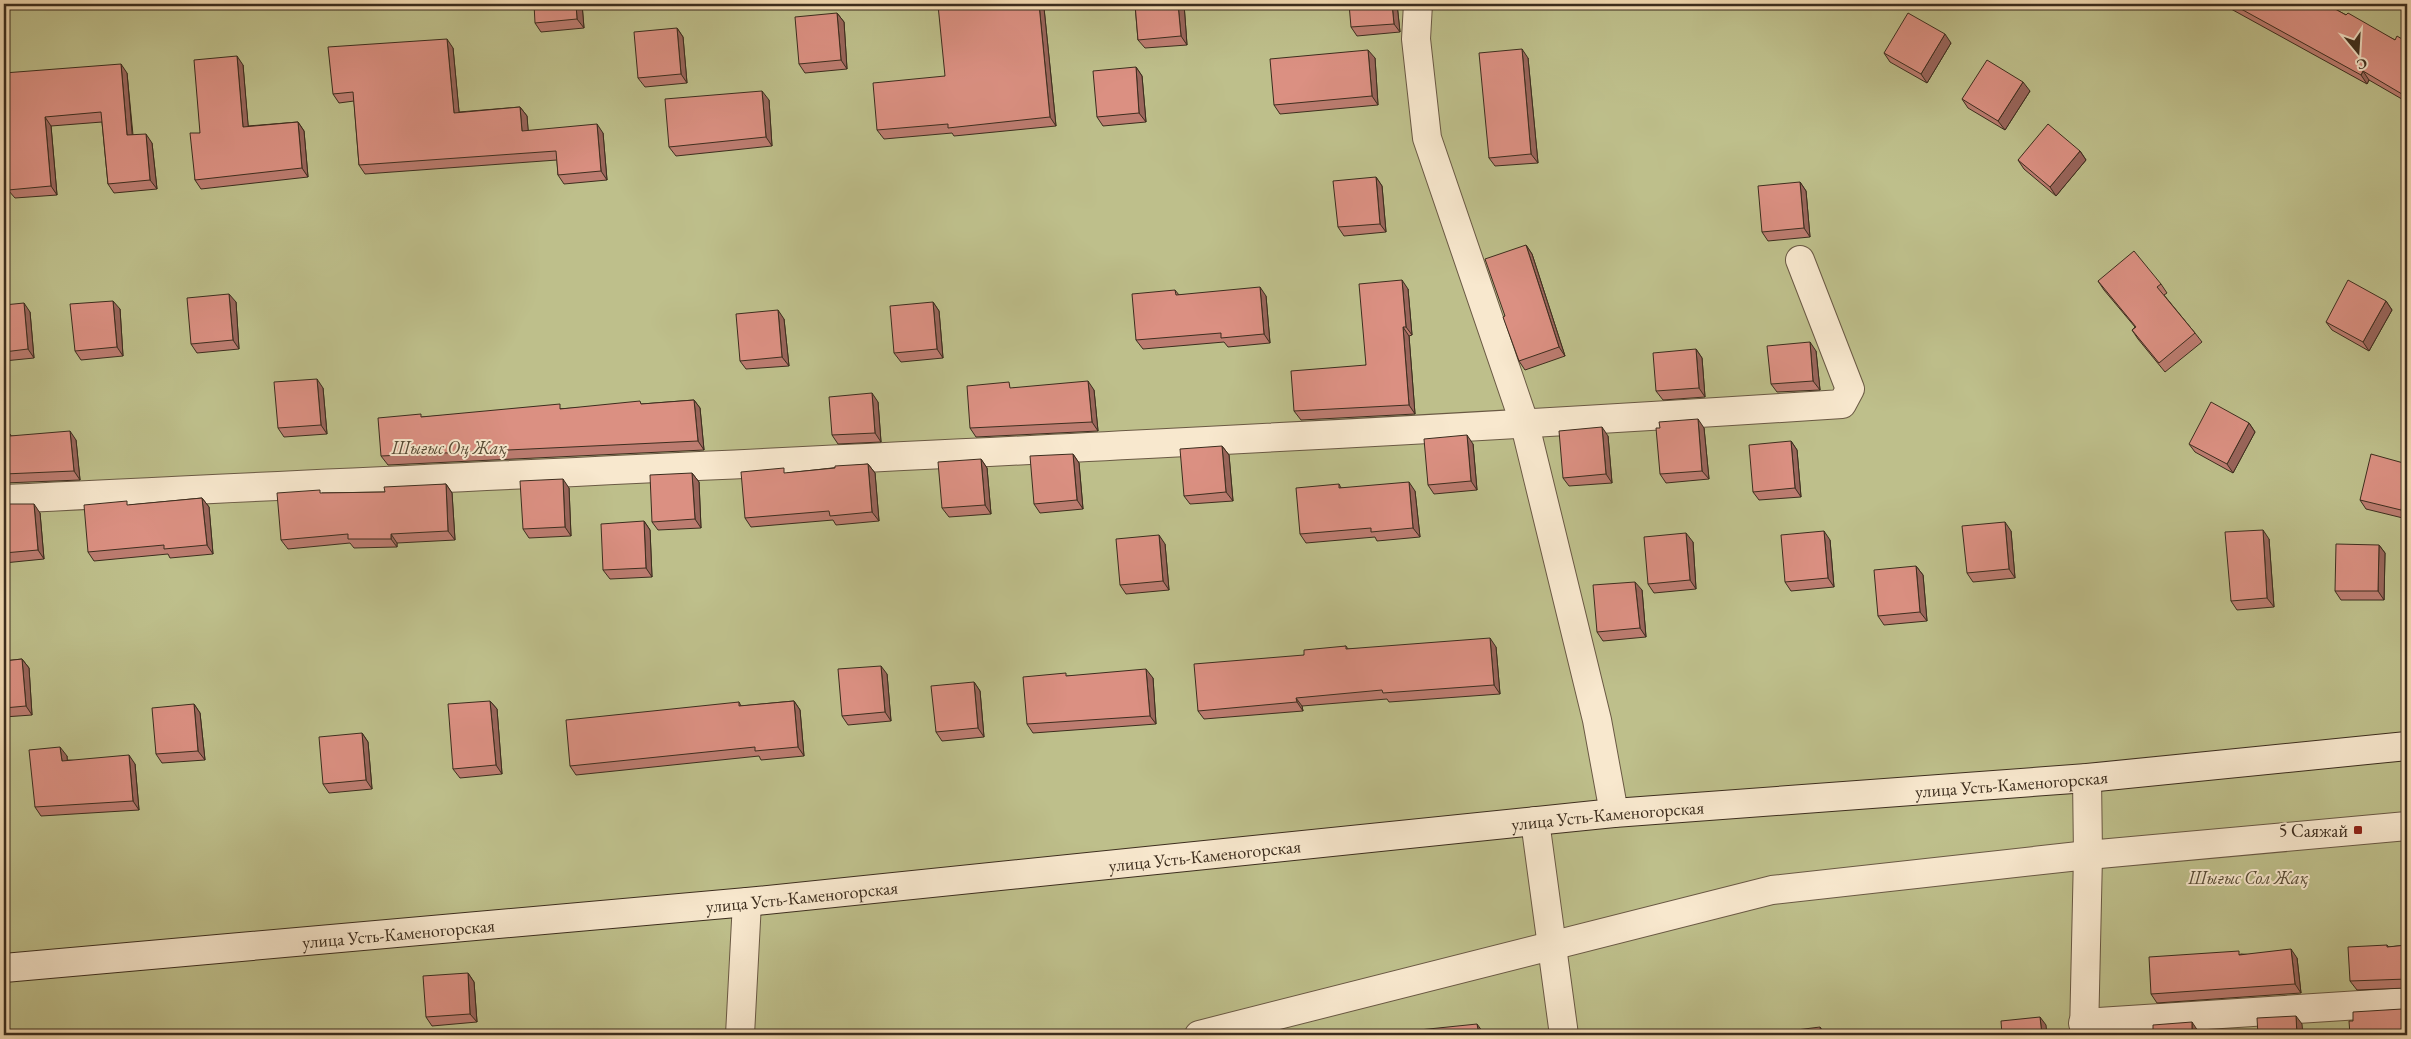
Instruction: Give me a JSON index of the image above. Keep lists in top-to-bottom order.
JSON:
{
  "streets": {
    "street": ["улица Усть-Каменогорская"]
  },
  "parks": ["Шығыс Оң Жақ", "Шығыс Сол Жақ"],
  "places": {
    "transit": ["5 Саяжай"]
  },
  "north": "bottom"
}
